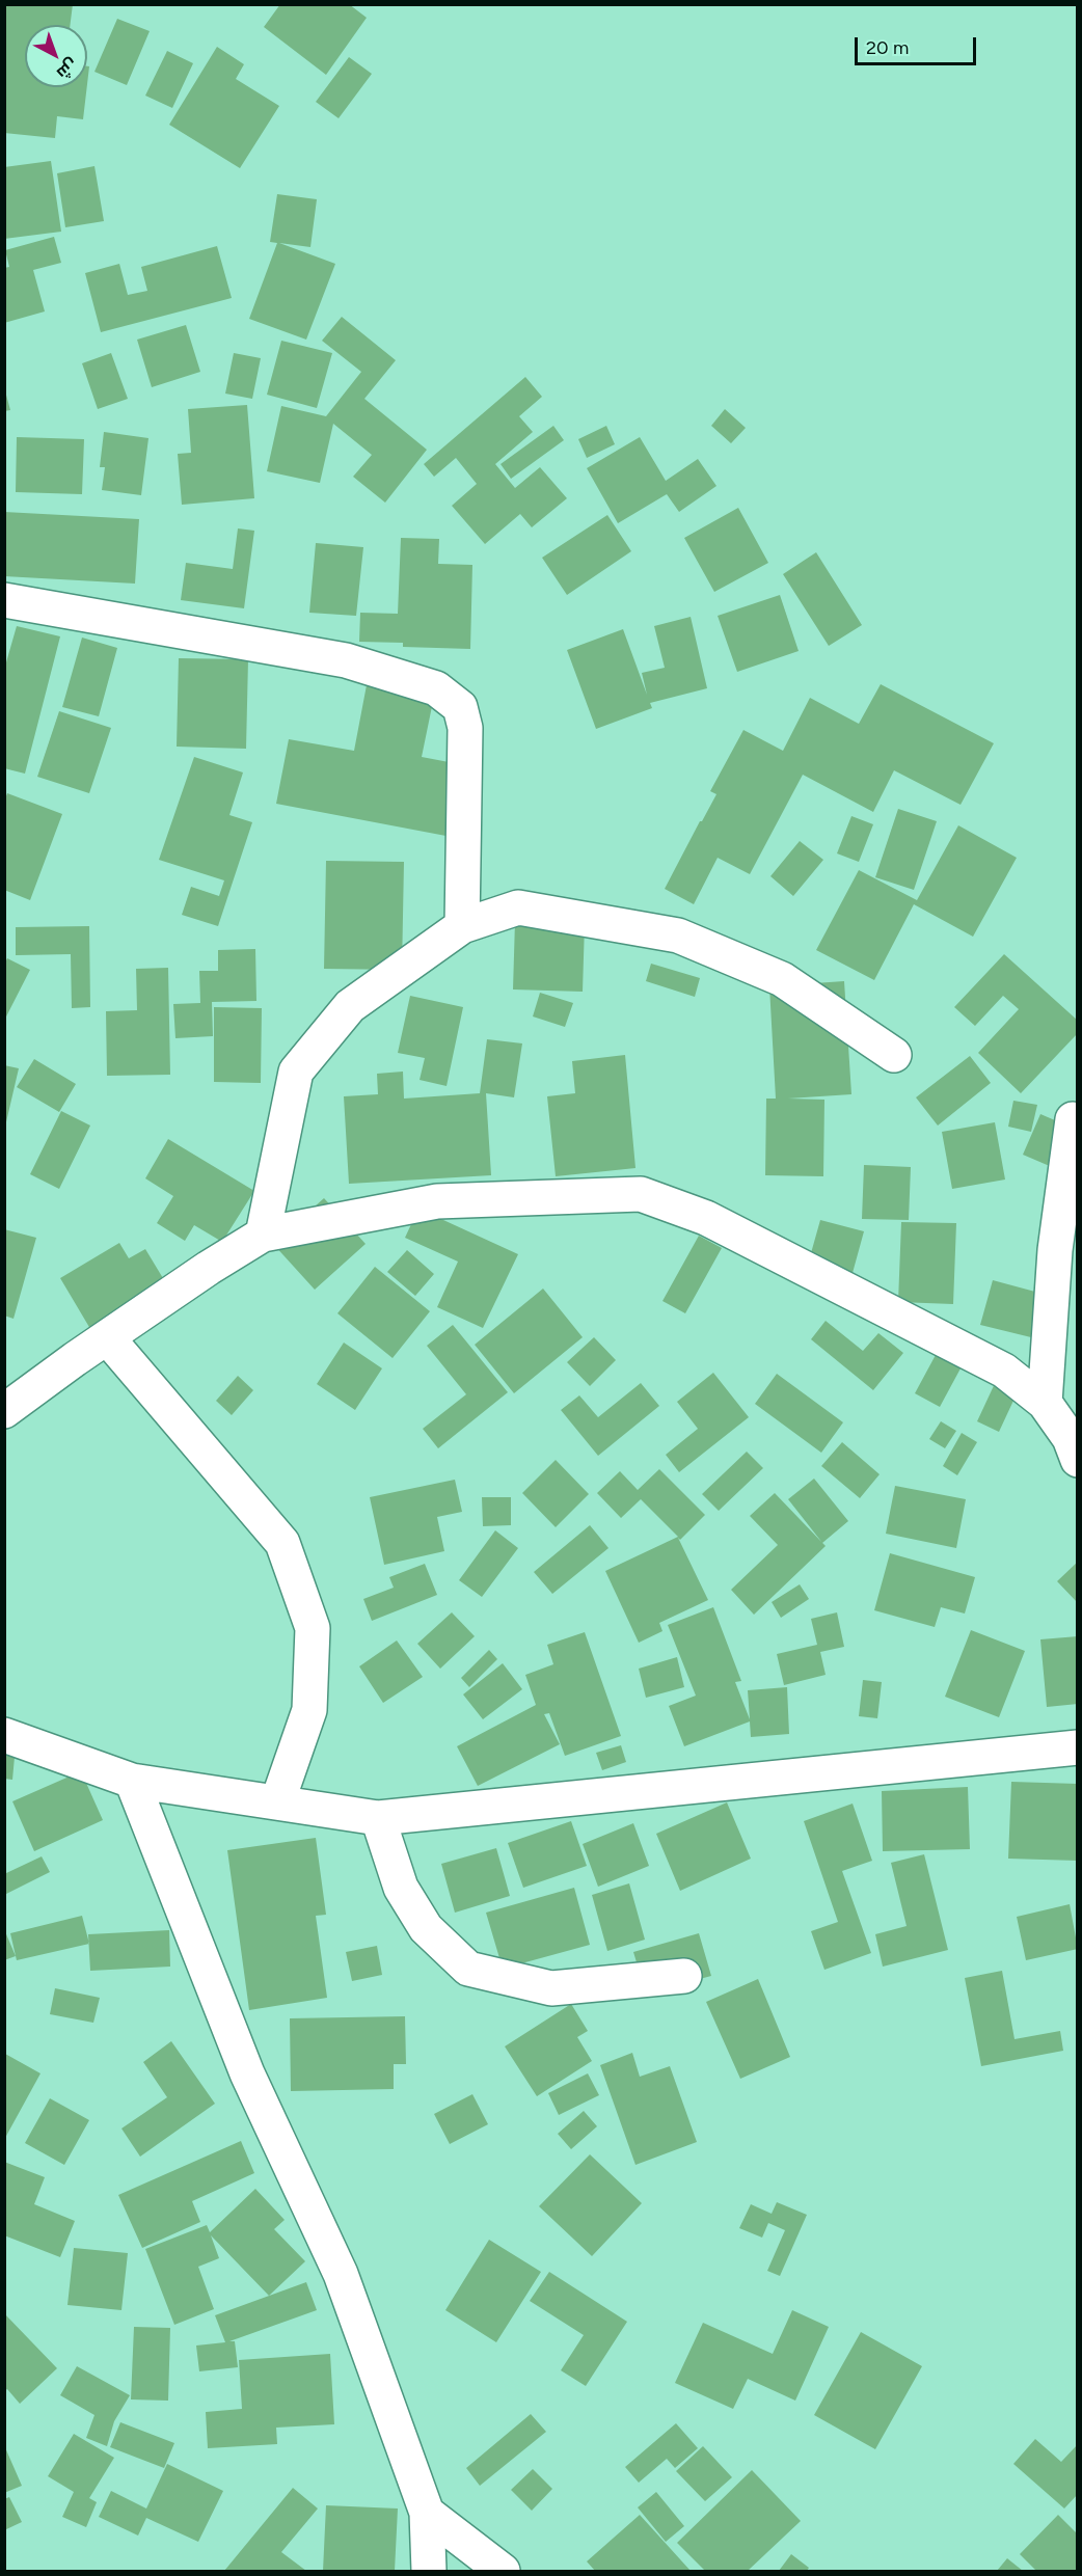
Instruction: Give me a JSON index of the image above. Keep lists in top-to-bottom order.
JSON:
{
  "scale_bar": "20 m",
  "north": "bottom right"
}
